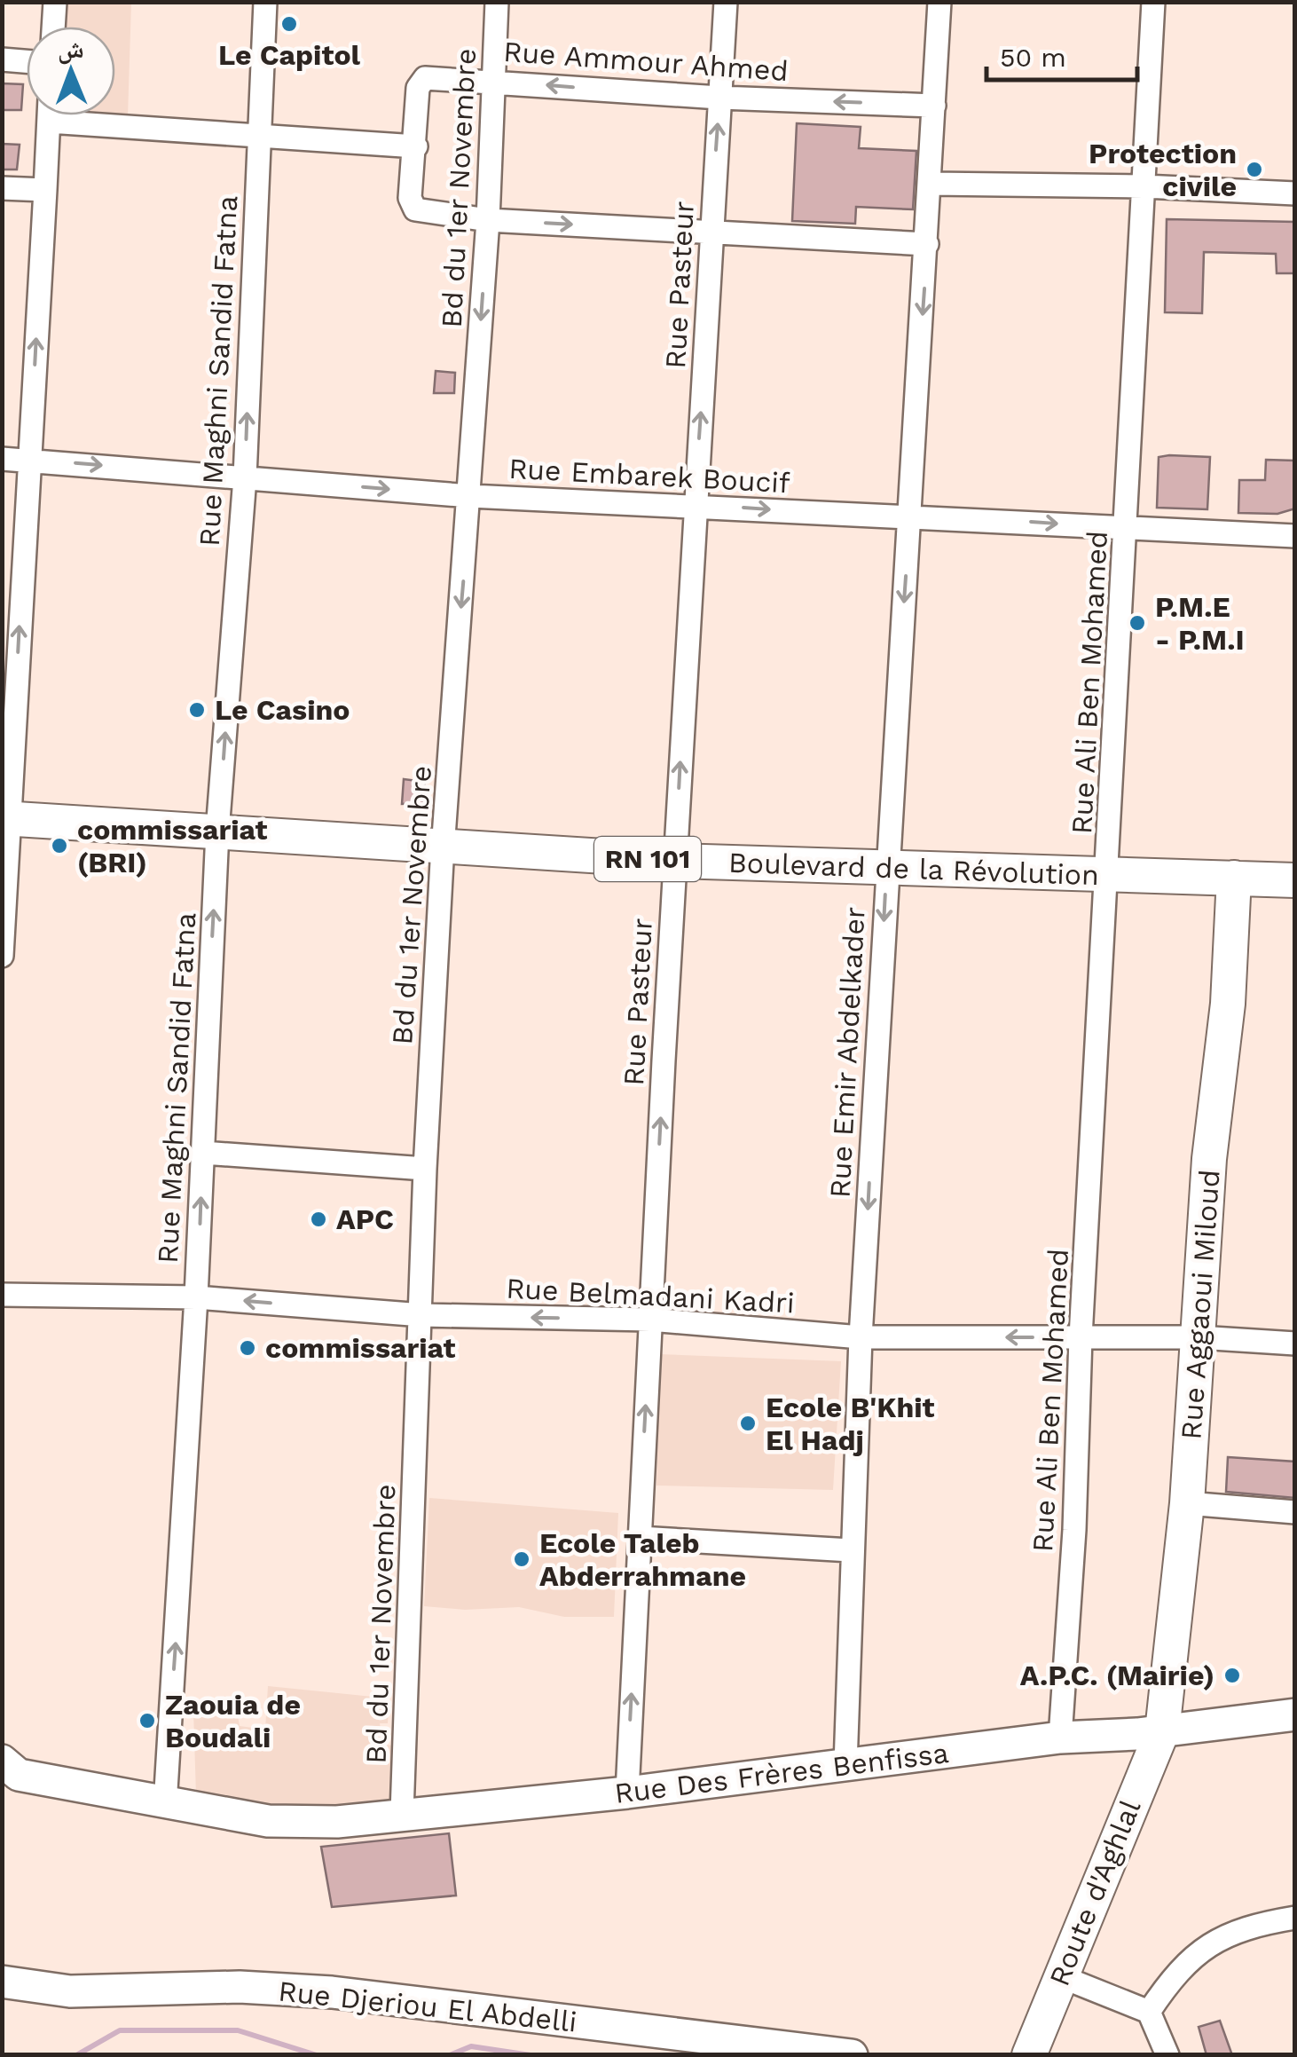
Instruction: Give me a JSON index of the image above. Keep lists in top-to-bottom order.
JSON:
{
  "streets": {
    "main road": [
      "RN 101",
      "Boulevard de la Révolution",
      "Rue Aggaoui Miloud",
      "Rue Des Frères Benfissa",
      "Route d'Aghlal",
      "Rue Djeriou El Abdelli"
    ],
    "street": [
      "Rue Ammour Ahmed",
      "Bd du 1er Novembre",
      "Rue Pasteur",
      "Rue Maghni Sandid Fatna",
      "Rue Embarek Boucif",
      "Rue Ali Ben Mohamed",
      "Rue Emir Abdelkader",
      "Rue Belmadani Kadri"
    ]
  },
  "crossings": [
    ["Rue Ammour Ahmed", "Bd du 1er Novembre"],
    ["Rue Ammour Ahmed", "Rue Pasteur"],
    ["Rue Ammour Ahmed", "Rue Emir Abdelkader"],
    ["Bd du 1er Novembre", "Rue Embarek Boucif"],
    ["Bd du 1er Novembre", "Boulevard de la Révolution"],
    ["Bd du 1er Novembre", "Rue Belmadani Kadri"],
    ["Bd du 1er Novembre", "Rue Des Frères Benfissa"],
    ["Rue Pasteur", "Rue Embarek Boucif"],
    ["Rue Pasteur", "Boulevard de la Révolution"],
    ["Rue Pasteur", "Rue Belmadani Kadri"],
    ["Rue Pasteur", "Rue Des Frères Benfissa"],
    ["Rue Maghni Sandid Fatna", "Rue Embarek Boucif"],
    ["Rue Maghni Sandid Fatna", "Boulevard de la Révolution"],
    ["Rue Maghni Sandid Fatna", "Rue Belmadani Kadri"],
    ["Rue Maghni Sandid Fatna", "Rue Des Frères Benfissa"],
    ["Rue Embarek Boucif", "Rue Ali Ben Mohamed"],
    ["Rue Embarek Boucif", "Rue Emir Abdelkader"],
    ["Rue Ali Ben Mohamed", "Boulevard de la Révolution"],
    ["Rue Ali Ben Mohamed", "Rue Belmadani Kadri"],
    ["Rue Ali Ben Mohamed", "Rue Des Frères Benfissa"],
    ["Boulevard de la Révolution", "Rue Emir Abdelkader"],
    ["Boulevard de la Révolution", "Rue Aggaoui Miloud"],
    ["Rue Emir Abdelkader", "Rue Belmadani Kadri"],
    ["Rue Emir Abdelkader", "Rue Des Frères Benfissa"],
    ["Rue Belmadani Kadri", "Rue Aggaoui Miloud"],
    ["Rue Aggaoui Miloud", "Rue Des Frères Benfissa"],
    ["Rue Aggaoui Miloud", "Route d'Aghlal"],
    ["Rue Des Frères Benfissa", "Route d'Aghlal"]
  ],
  "one_way": [
    "Rue Pasteur",
    "Rue Maghni Sandid Fatna",
    "Rue Embarek Boucif",
    "Rue Emir Abdelkader"
  ],
  "places": [
    "Le Capitol",
    "Protection civile",
    "P.M.E - P.M.I",
    "Le Casino",
    "commissariat (BRI)",
    "APC",
    "commissariat",
    "Ecole B'Khit El Hadj",
    "Ecole Taleb Abderrahmane",
    "A.P.C. (Mairie)",
    "Zaouia de Boudali"
  ],
  "scale_bar": "50 m",
  "north": "top"
}
